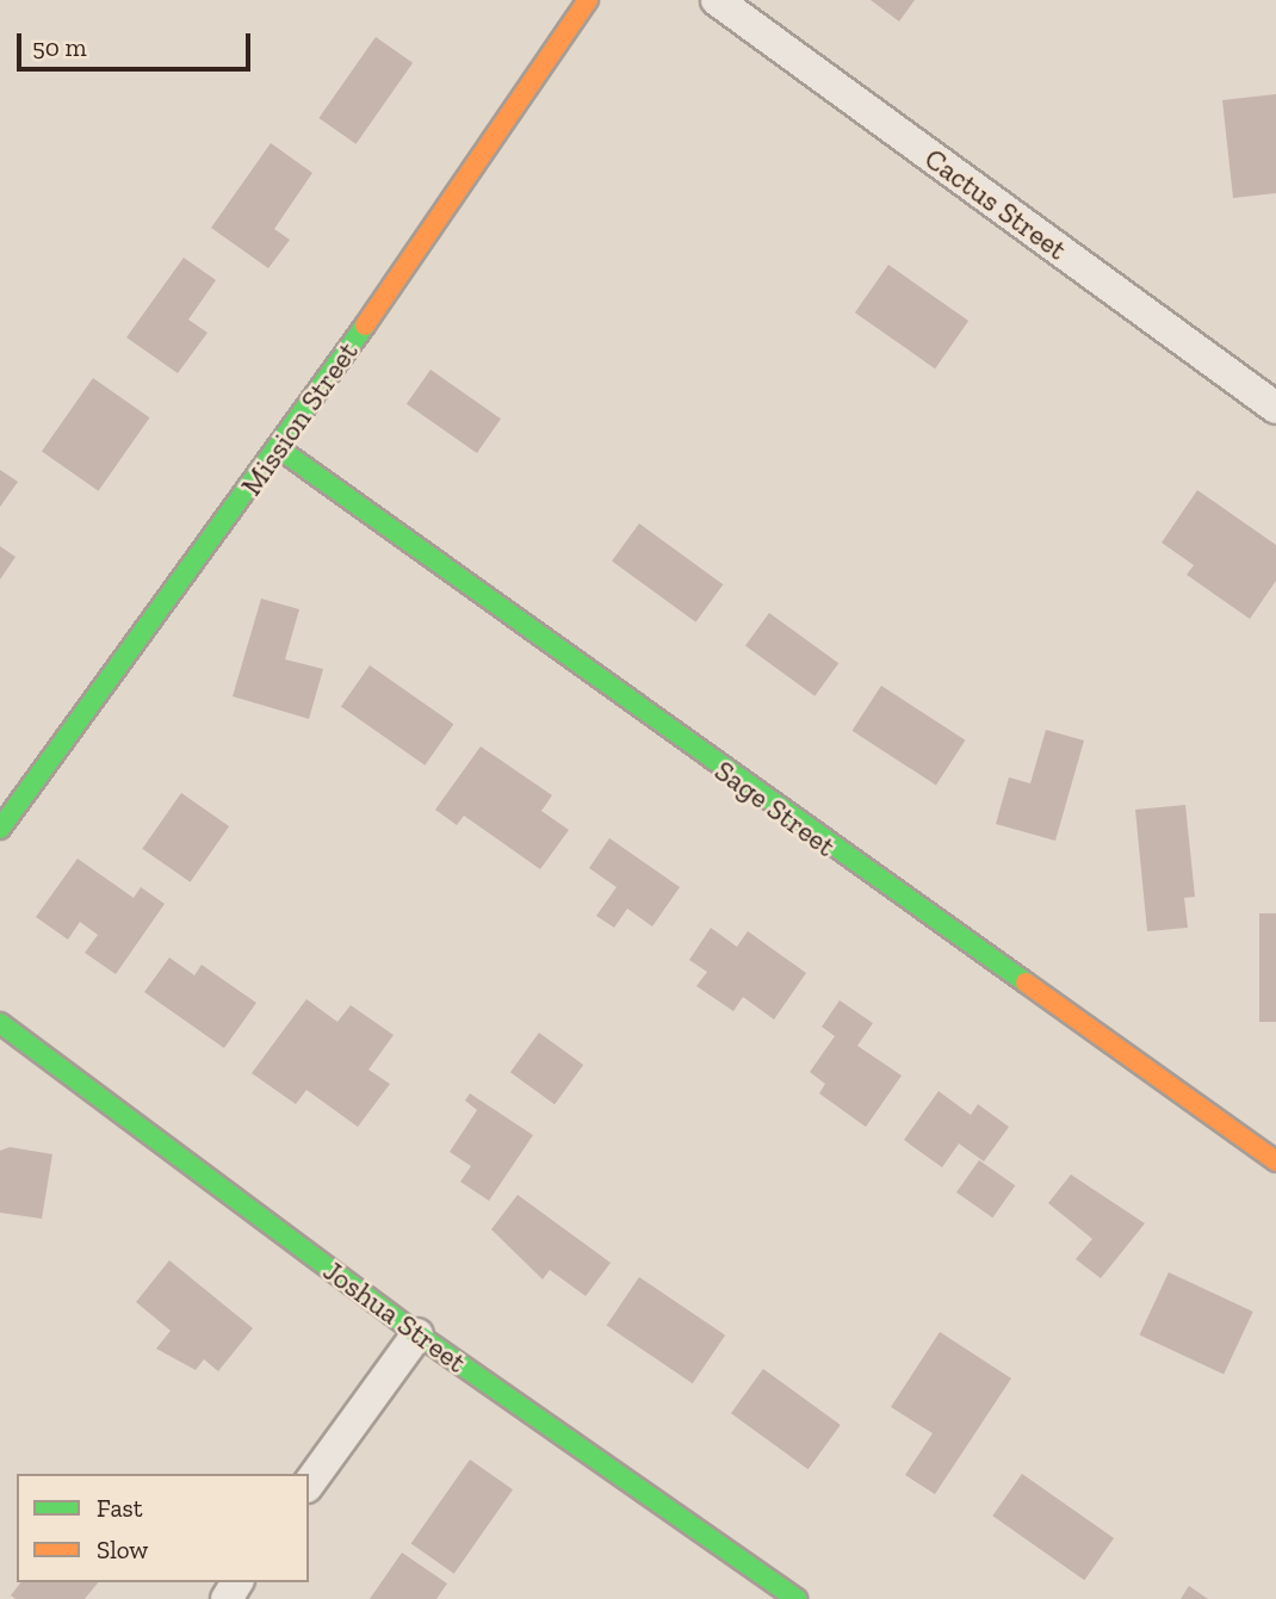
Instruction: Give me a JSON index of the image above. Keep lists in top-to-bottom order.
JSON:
{
  "streets": {
    "street": [
      "Cactus Street",
      "Mission Street",
      "Sage Street",
      "Joshua Street"
    ]
  },
  "crossings": [
    ["Mission Street", "Sage Street"]
  ],
  "legend": ["Fast", "Slow"],
  "scale_bar": "50 m"
}
